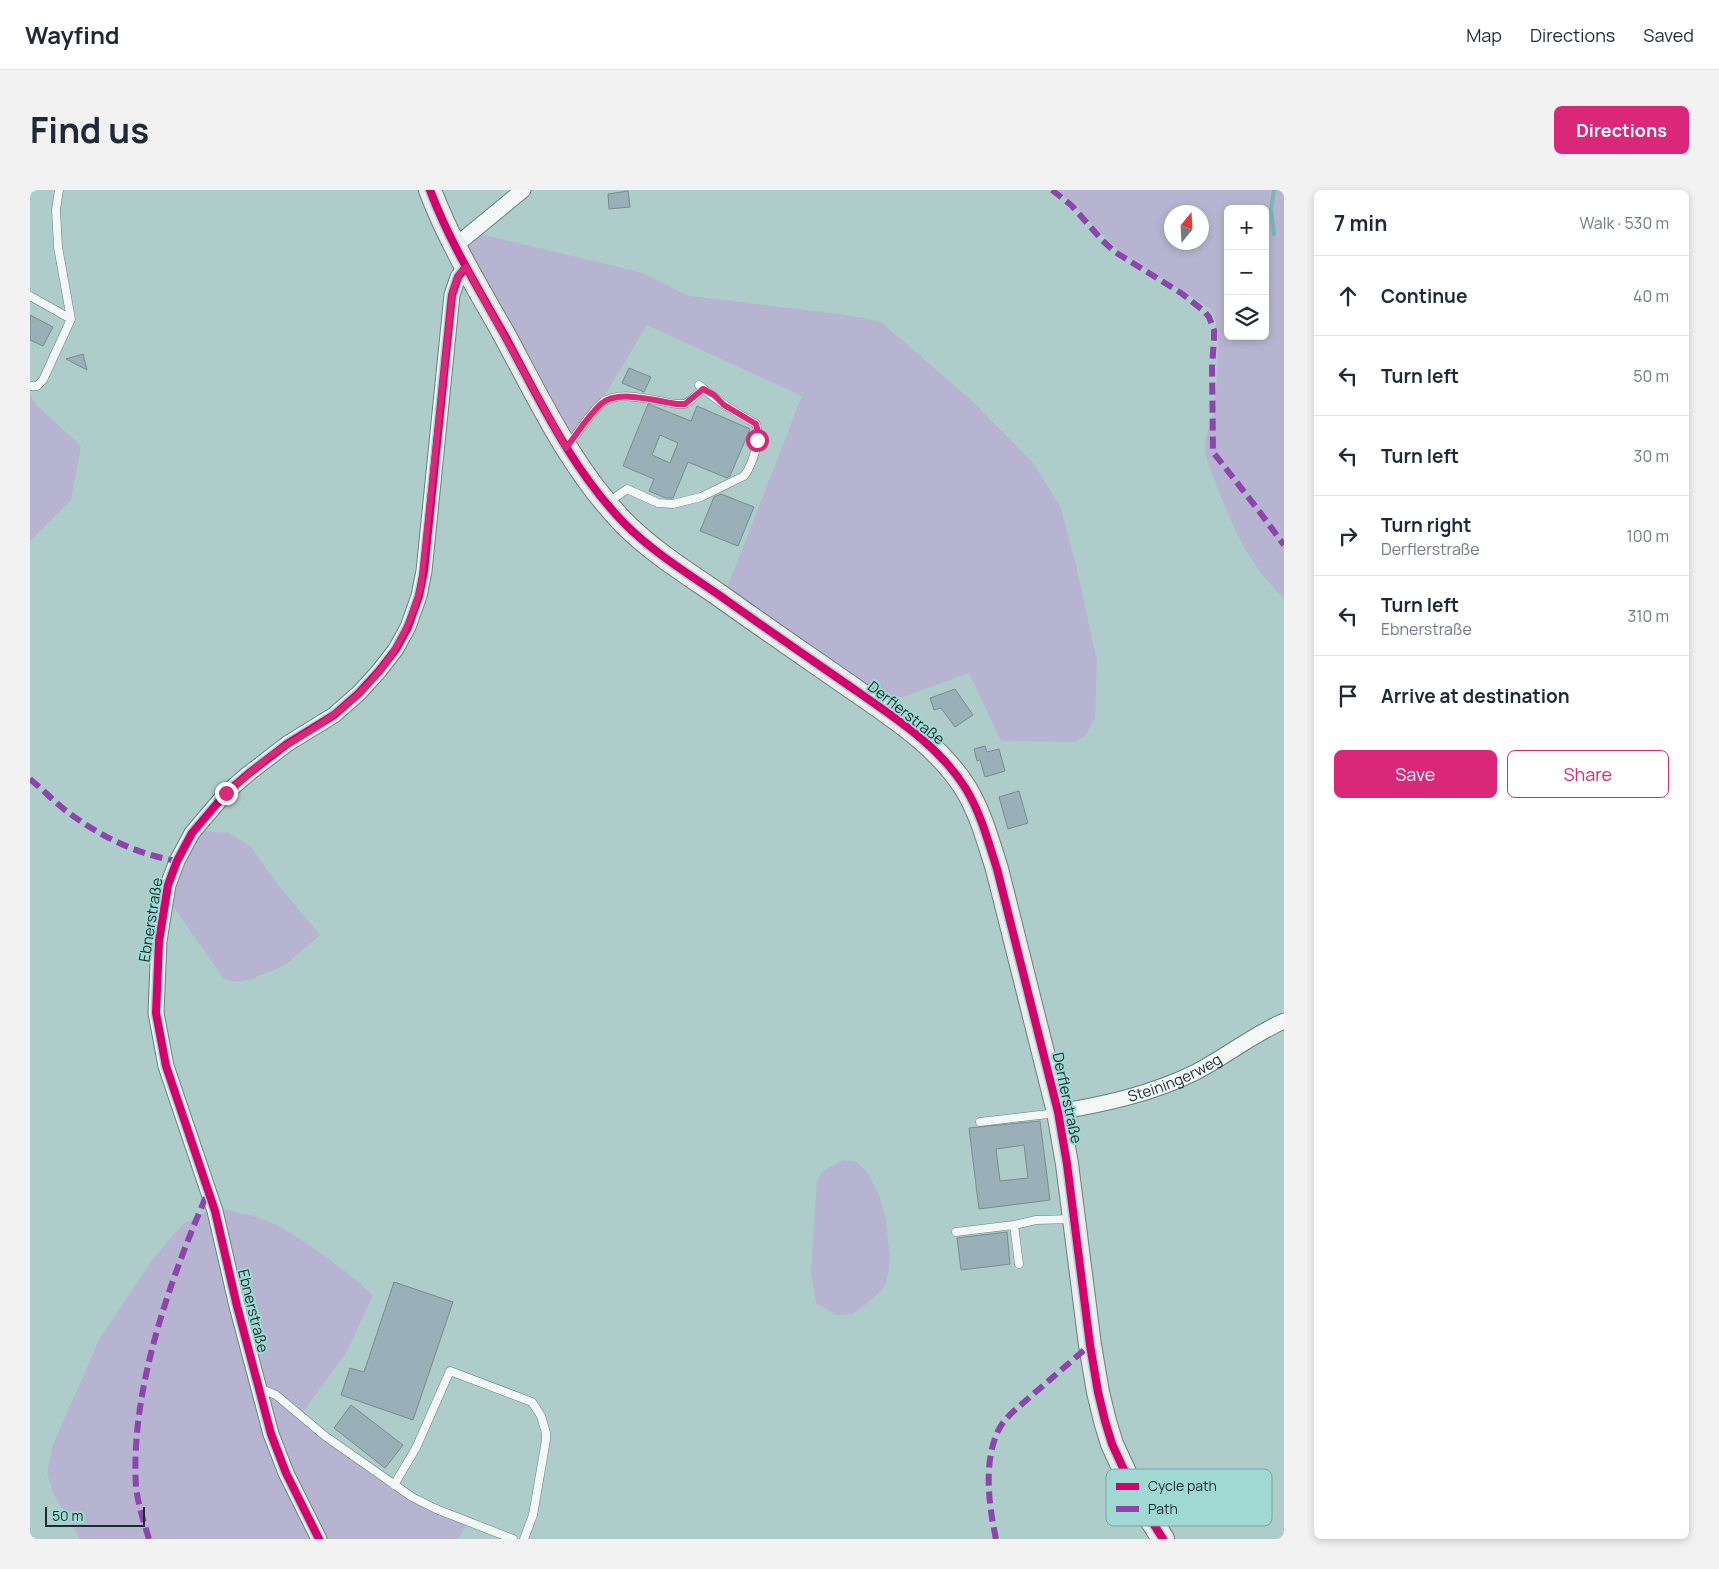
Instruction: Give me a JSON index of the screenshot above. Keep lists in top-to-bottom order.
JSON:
{
  "streets": {
    "street": ["Derflerstraße", "Ebnerstraße", "Steiningerweg"]
  },
  "crossings": [
    ["Derflerstraße", "Ebnerstraße"],
    ["Derflerstraße", "Steiningerweg"]
  ],
  "legend": ["Cycle path", "Path"],
  "scale_bar": "50 m",
  "north": "top",
  "page": {
    "header": "Wayfind",
    "nav": ["Map", "Directions", "Saved"],
    "title": "Find us",
    "buttons": [
      "Directions",
      ["Save", "Share"]
    ],
    "heading": ["7 min", "Walk · 530 m"],
    "map_buttons": ["+", "−"],
    "list": [
      ["Continue", "40 m"],
      ["Turn left", "50 m"],
      ["Turn left", "30 m"],
      ["Turn right", "Derflerstraße", "100 m"],
      ["Turn left", "Ebnerstraße", "310 m"],
      "Arrive at destination"
    ],
    "scale": "50 m"
  }
}
